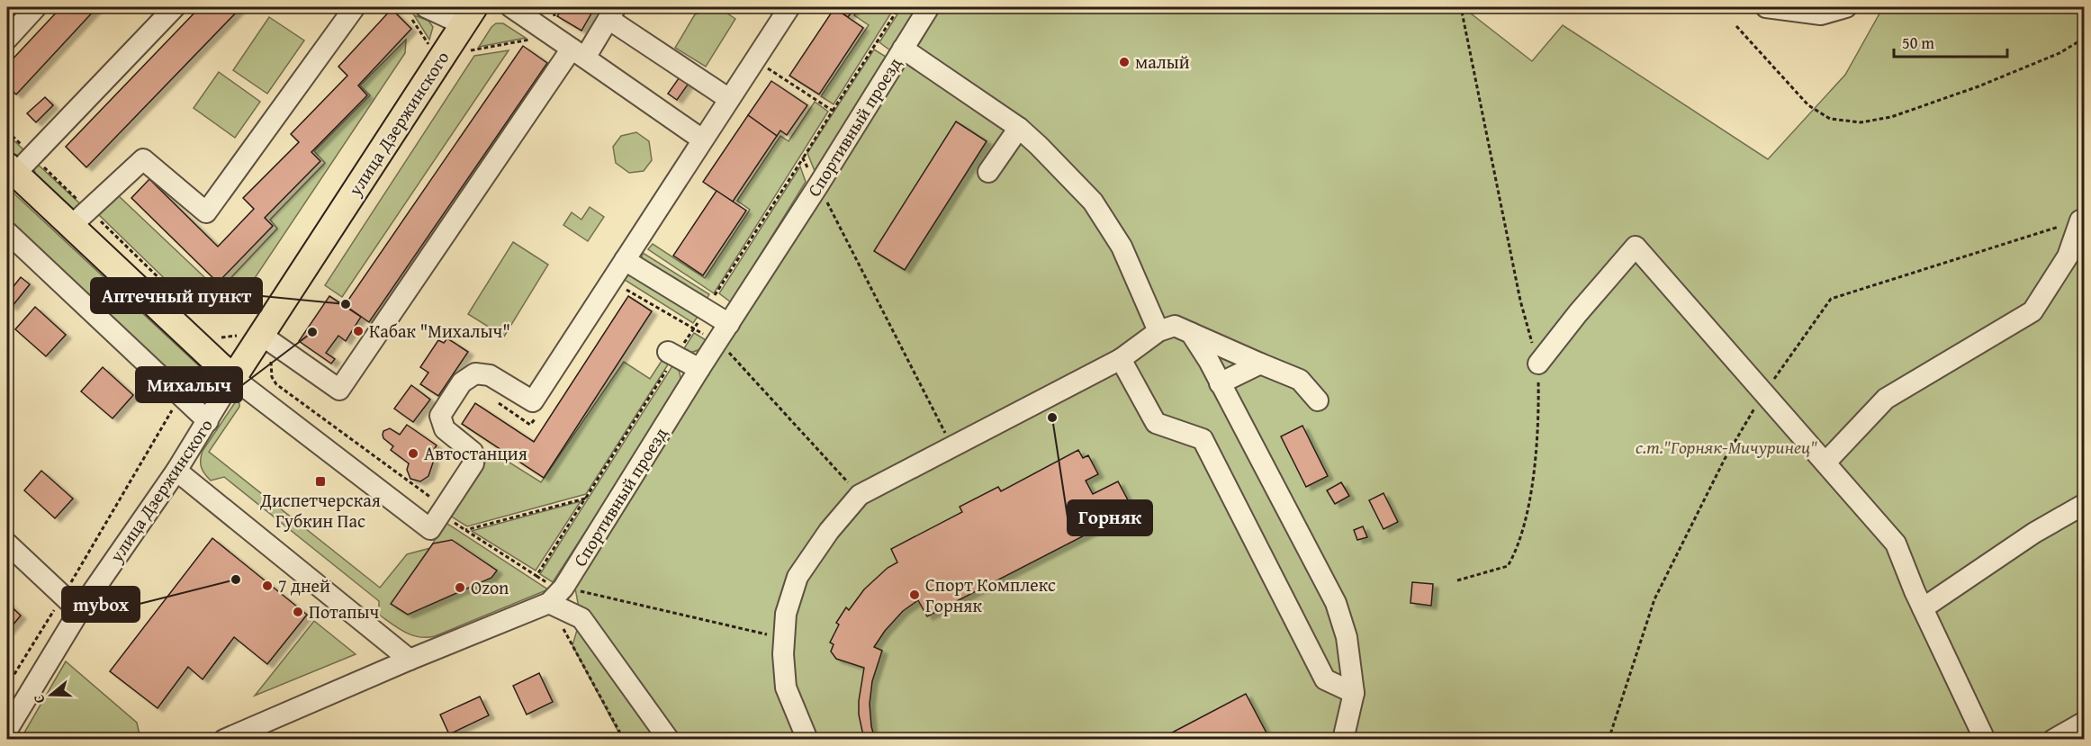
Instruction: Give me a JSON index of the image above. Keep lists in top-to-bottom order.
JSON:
{
  "streets": {
    "main road": ["улица Дзержинского"],
    "street": ["Спортивный проезд"]
  },
  "parks": ["с.т.\"Горняк-Мичуринец\""],
  "places": {
    "other": [
      "малый",
      "Аптечный пункт",
      "Кабак \"Михалыч\"",
      "Михалыч",
      "Горняк",
      "Автостанция",
      "mybox",
      "7 дней",
      "Ozon",
      "Спорт Комплекс Горняк",
      "Потапыч"
    ],
    "transit": ["Диспетчерская Губкин Пас"]
  },
  "scale_bar": "50 m",
  "north": "left"
}
